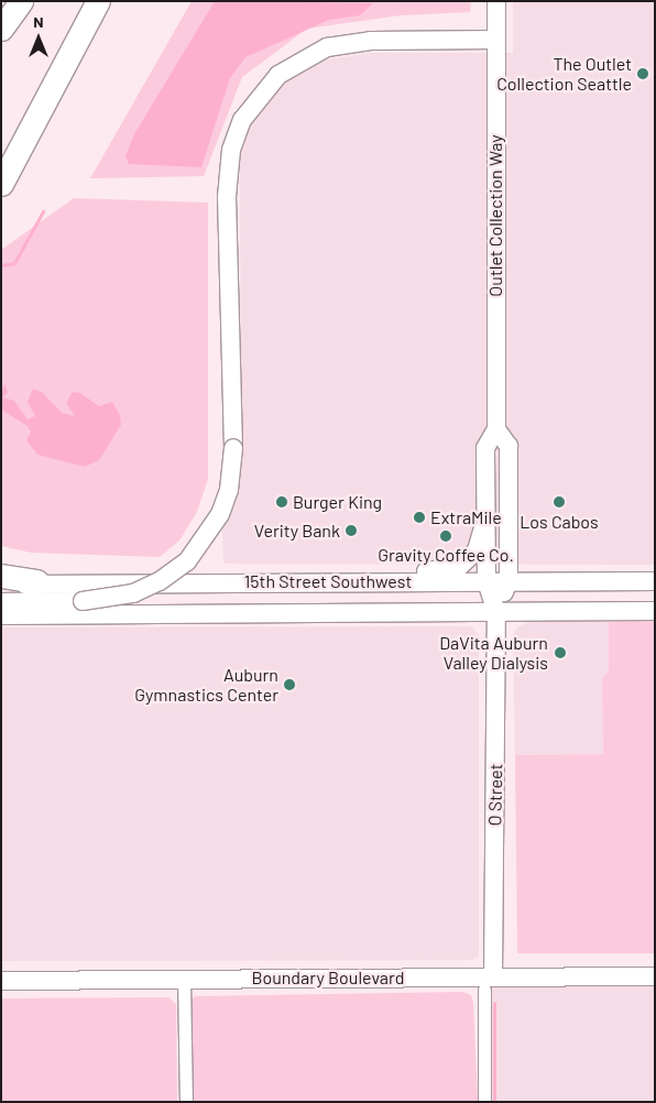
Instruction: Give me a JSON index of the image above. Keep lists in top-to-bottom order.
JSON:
{
  "streets": {
    "main road": [
      "Outlet Collection Way",
      "15th Street Southwest",
      "O Street",
      "Boundary Boulevard"
    ]
  },
  "crossings": [
    ["Outlet Collection Way", "15th Street Southwest"],
    ["Outlet Collection Way", "O Street"],
    ["15th Street Southwest", "O Street"],
    ["O Street", "Boundary Boulevard"]
  ],
  "places": [
    "The Outlet Collection Seattle",
    "Burger King",
    "Los Cabos",
    "ExtraMile",
    "Verity Bank",
    "Gravity Coffee Co.",
    "DaVita Auburn Valley Dialysis",
    "Auburn Gymnastics Center"
  ],
  "north": "top"
}
